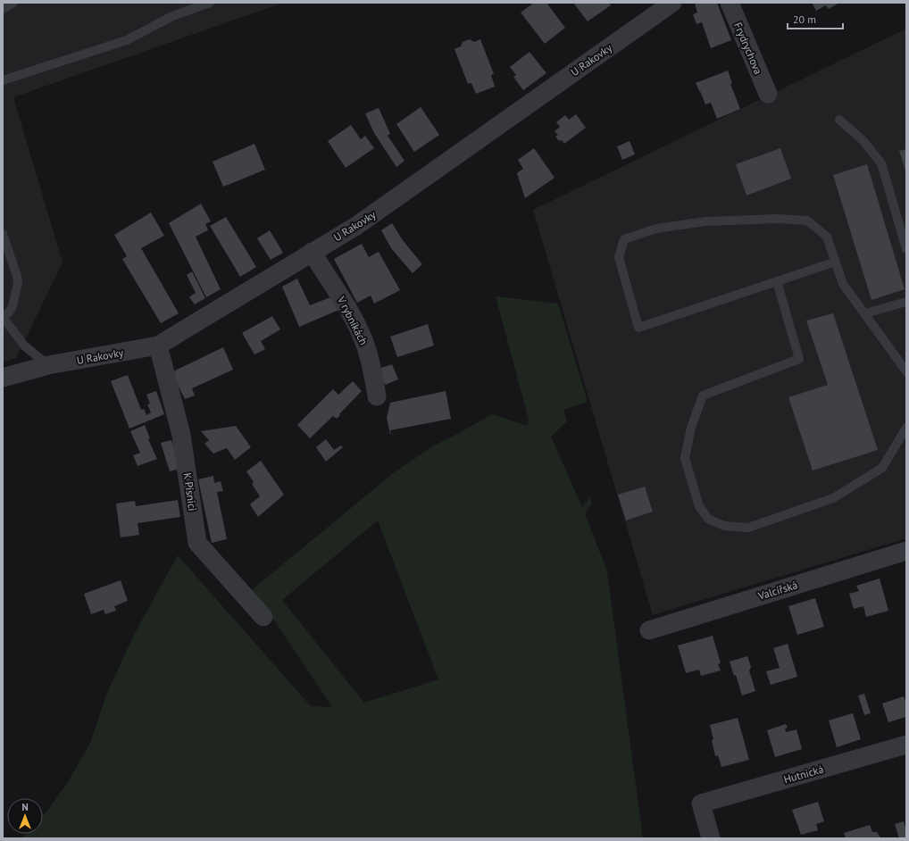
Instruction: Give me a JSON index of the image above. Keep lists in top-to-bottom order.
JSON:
{
  "streets": {
    "street": [
      "Frydrychova",
      "U Rakovky",
      "V rybníkách",
      "K Písnici",
      "Valcířská",
      "Hutnická"
    ]
  },
  "crossings": [
    ["U Rakovky", "V rybníkách"],
    ["U Rakovky", "K Písnici"]
  ],
  "scale_bar": "20 m",
  "north": "top"
}
